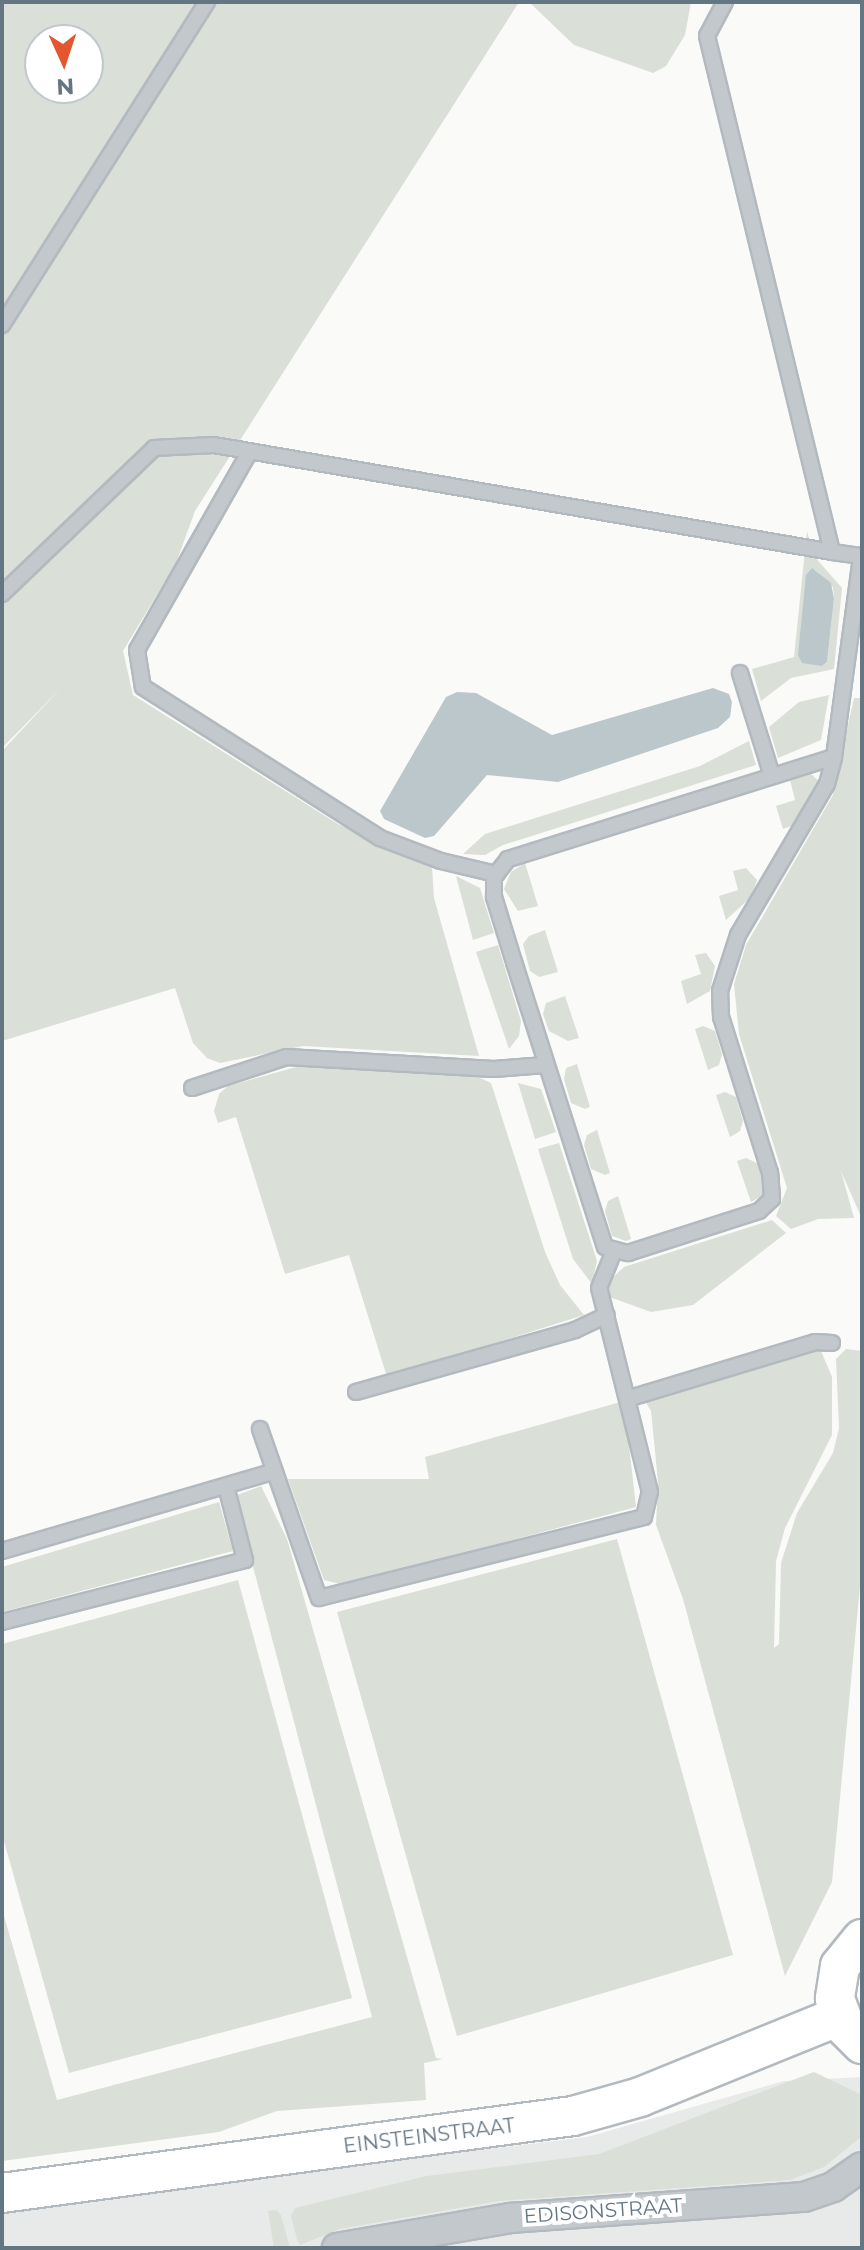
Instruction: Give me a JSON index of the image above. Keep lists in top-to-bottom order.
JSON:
{
  "streets": {
    "main road": ["EINSTEINSTRAAT"],
    "street": ["EDISONSTRAAT"]
  },
  "north": "bottom"
}
